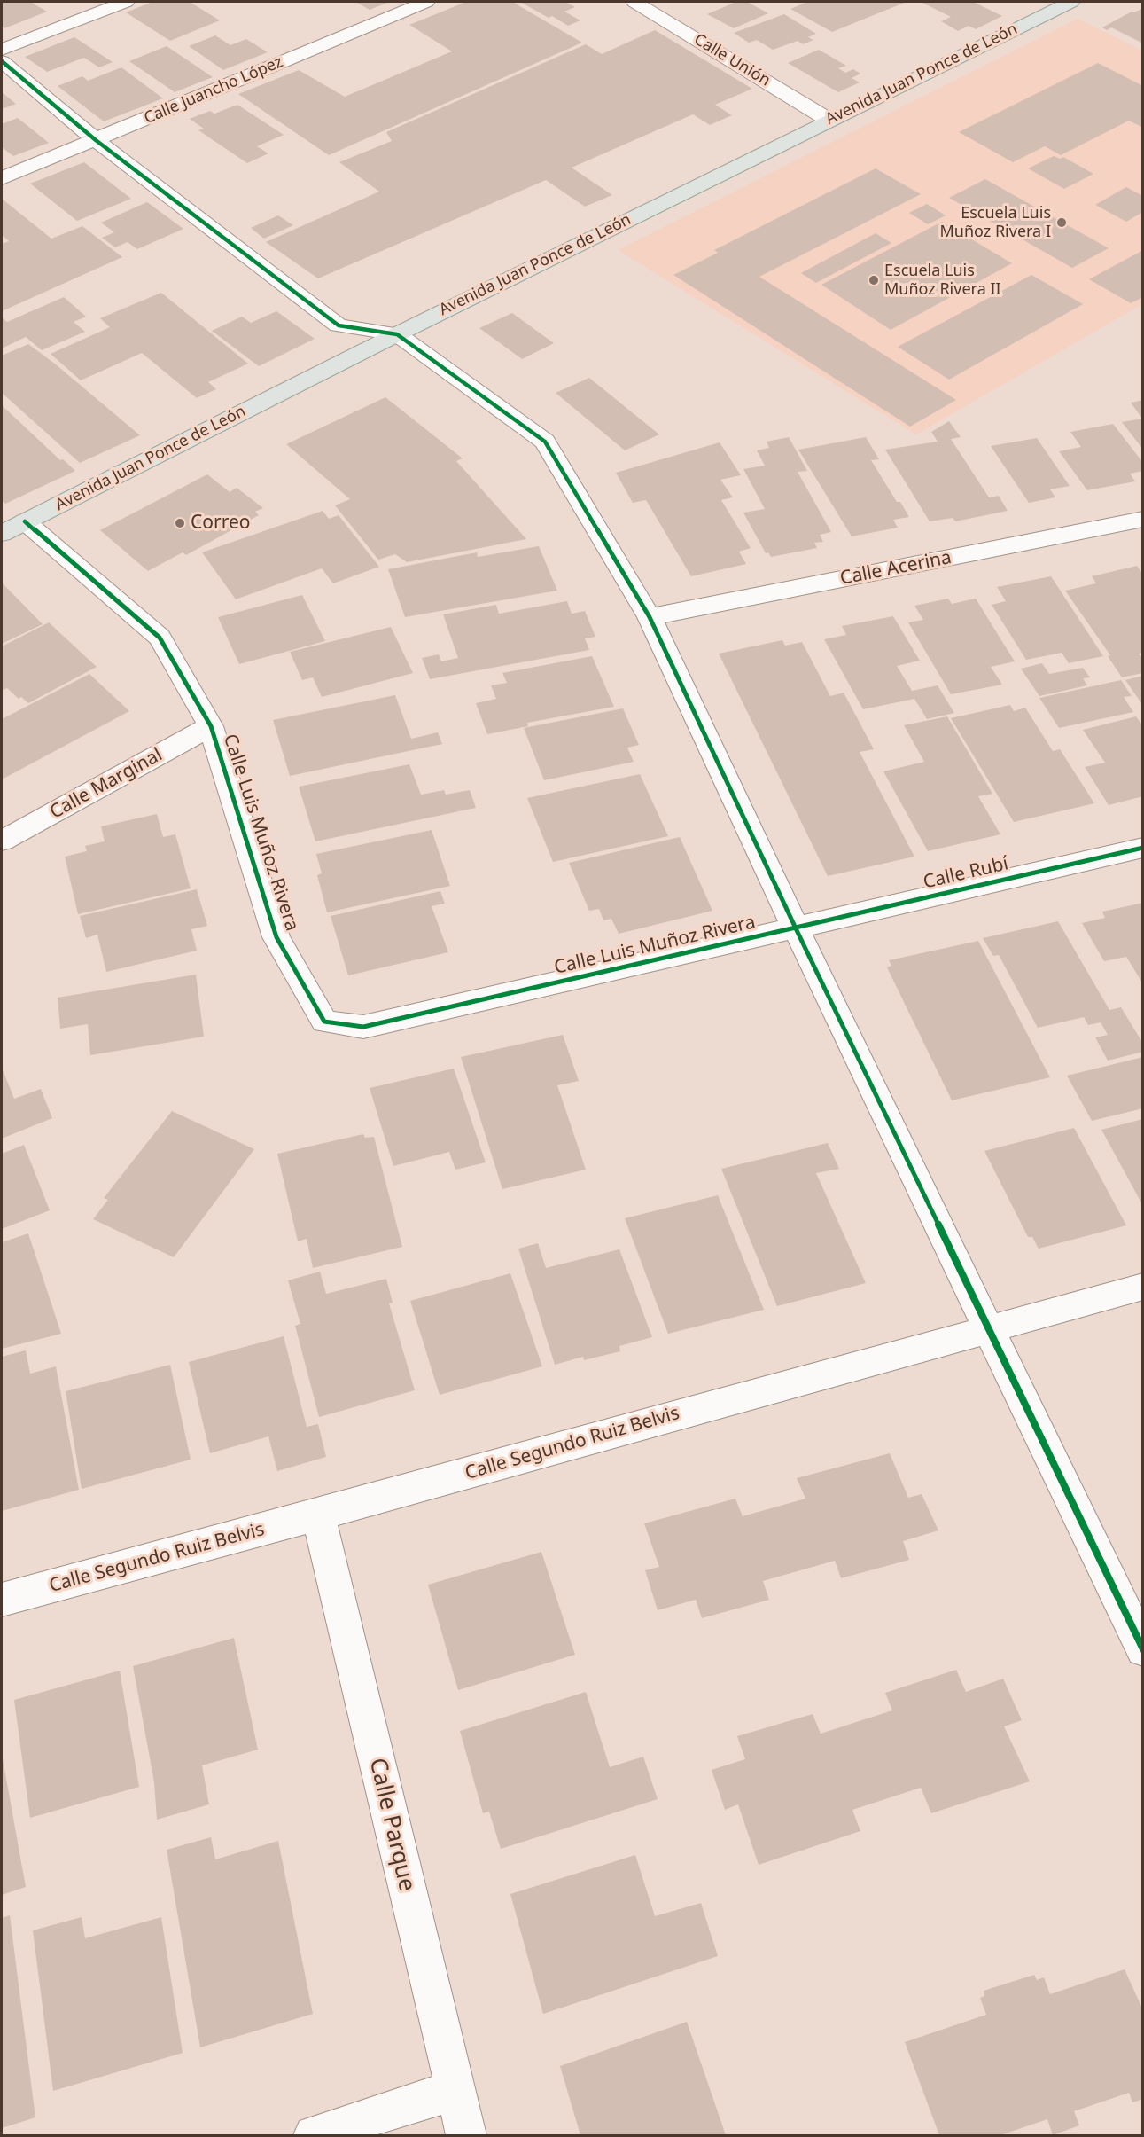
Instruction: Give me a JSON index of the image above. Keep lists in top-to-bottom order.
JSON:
{
  "streets": {
    "main road": ["Avenida Juan Ponce de León"],
    "street": [
      "Calle Unión",
      "Calle Juancho López",
      "Calle Acerina",
      "Calle Marginal",
      "Calle Luis Muñoz Rivera",
      "Calle Rubí",
      "Calle Segundo Ruiz Belvis",
      "Calle Parque"
    ]
  },
  "crossings": [
    ["Calle Unión", "Avenida Juan Ponce de León"],
    ["Avenida Juan Ponce de León", "Calle Luis Muñoz Rivera"],
    ["Calle Marginal", "Calle Luis Muñoz Rivera"],
    ["Calle Luis Muñoz Rivera", "Calle Rubí"],
    ["Calle Segundo Ruiz Belvis", "Calle Parque"]
  ],
  "places": ["Escuela Luis Muñoz Rivera I", "Escuela Luis Muñoz Rivera II", "Correo"]
}
